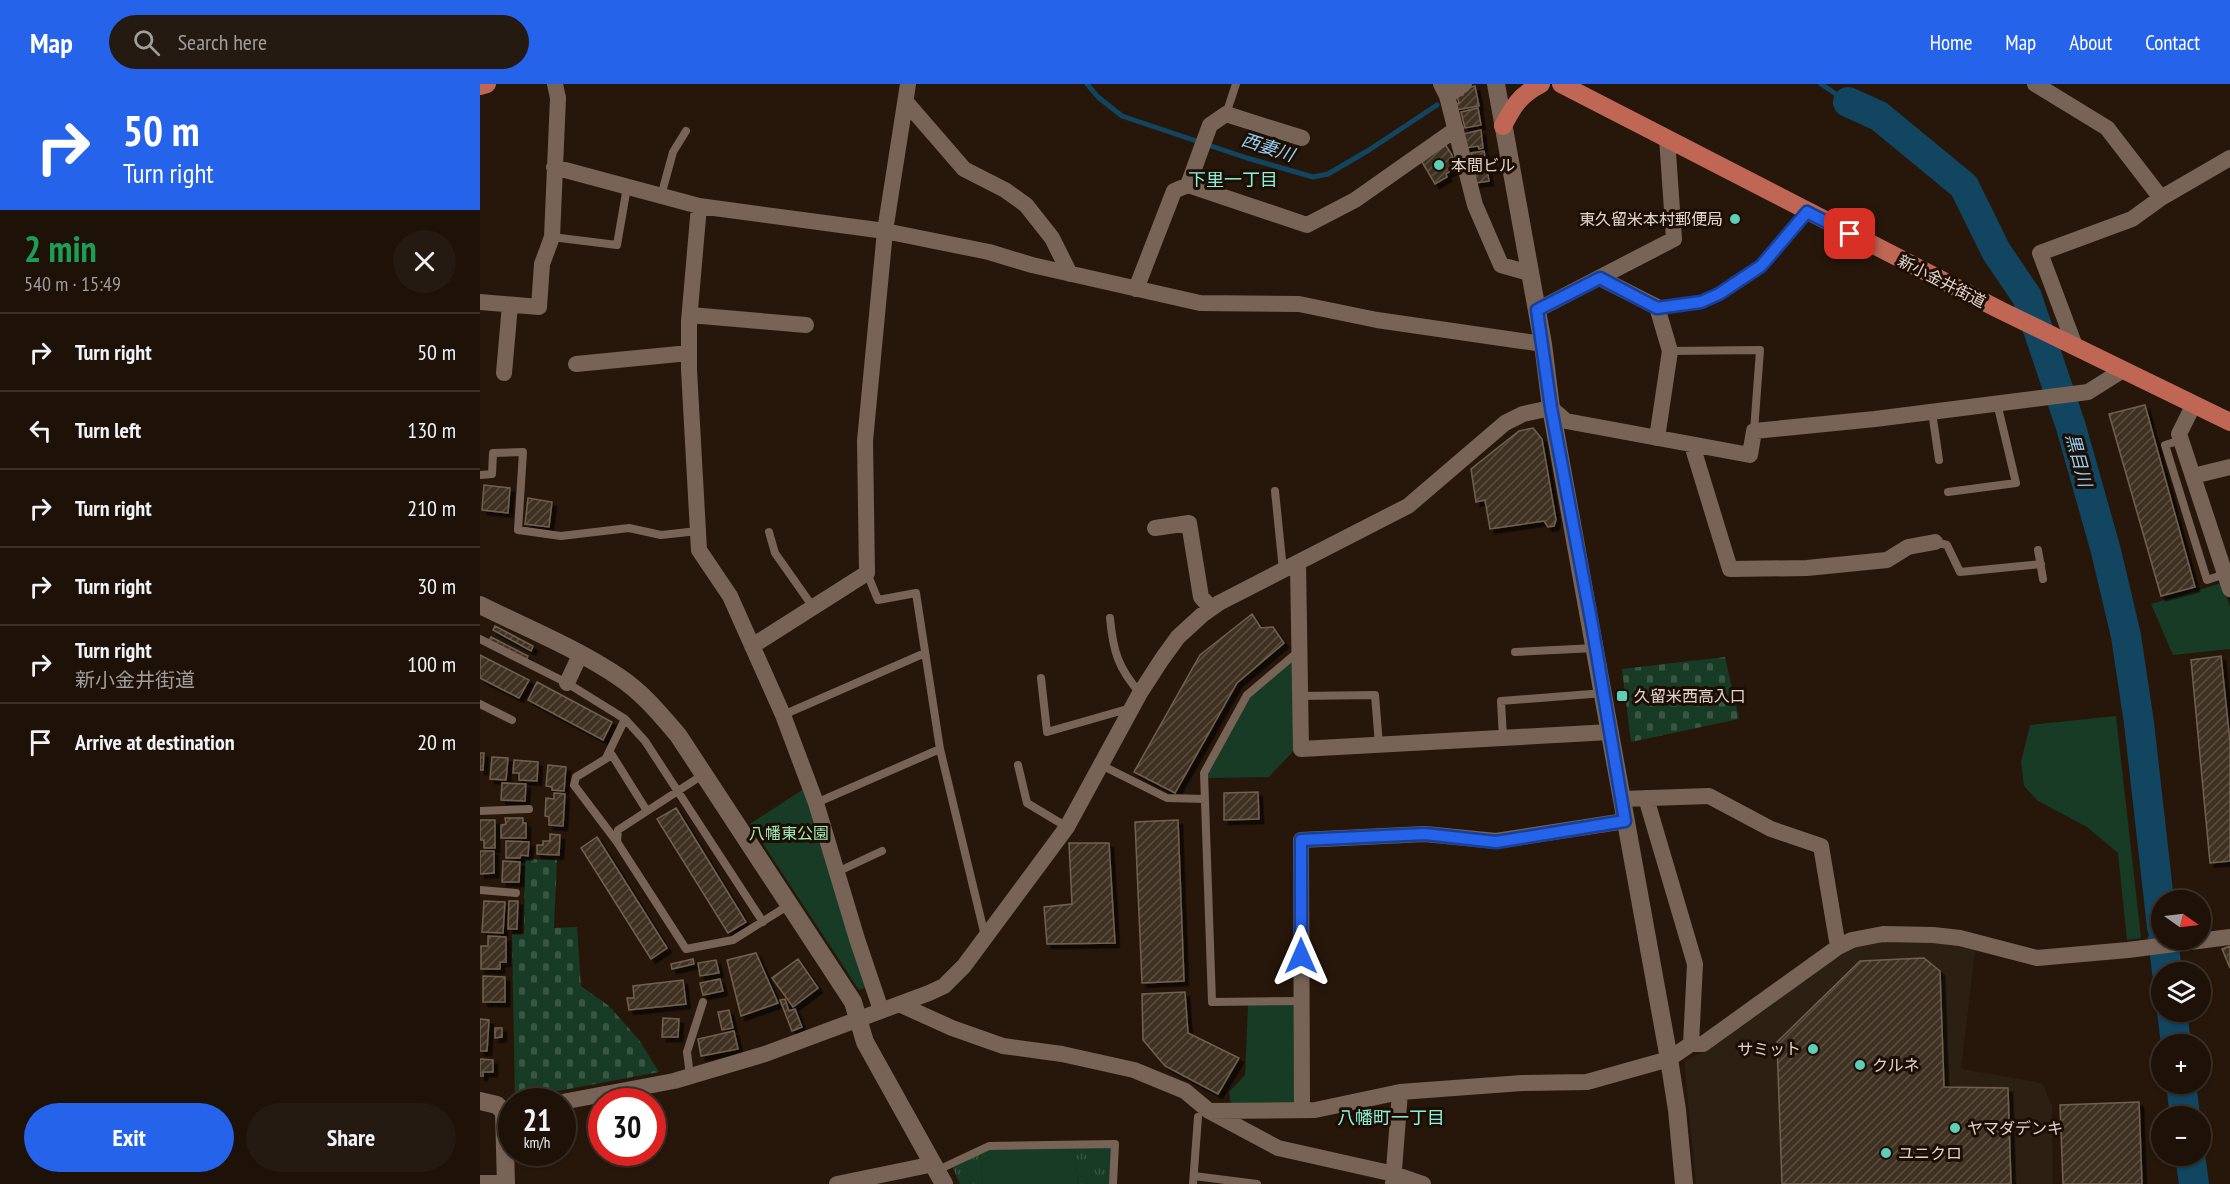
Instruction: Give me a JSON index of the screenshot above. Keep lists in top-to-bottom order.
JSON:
{
  "streets": {
    "main road": ["新小金井街道"]
  },
  "districts": ["下里一丁目", "八幡町一丁目"],
  "water": ["西妻川", "黒目川"],
  "parks": ["八幡東公園"],
  "places": {
    "other": [
      "本間ビル",
      "東久留米本村郵便局",
      "サミット",
      "クルネ",
      "ヤマダデンキ",
      "ユニクロ"
    ],
    "transit": ["久留米西高入口"]
  },
  "north": "right",
  "page": {
    "header": "Map",
    "search": "Search here",
    "nav": [
      "Home",
      "Map",
      "About",
      "Contact"
    ],
    "turn": ["50 m", "Turn right"],
    "heading": ["2 min", "540 m · 15:49"],
    "list": [
      {
        "name": "Turn right",
        "value": "50 m"
      },
      {
        "name": "Turn left",
        "value": "130 m"
      },
      {
        "name": "Turn right",
        "value": "210 m"
      },
      {
        "name": "Turn right",
        "value": "30 m"
      },
      {
        "name": "Turn right",
        "note": "新小金井街道",
        "value": "100 m"
      },
      {
        "name": "Arrive at destination",
        "value": "20 m"
      }
    ],
    "map_buttons": ["+", "−"],
    "speed": "21 km/h",
    "limit": "30",
    "buttons": ["Exit", "Share"]
  }
}
